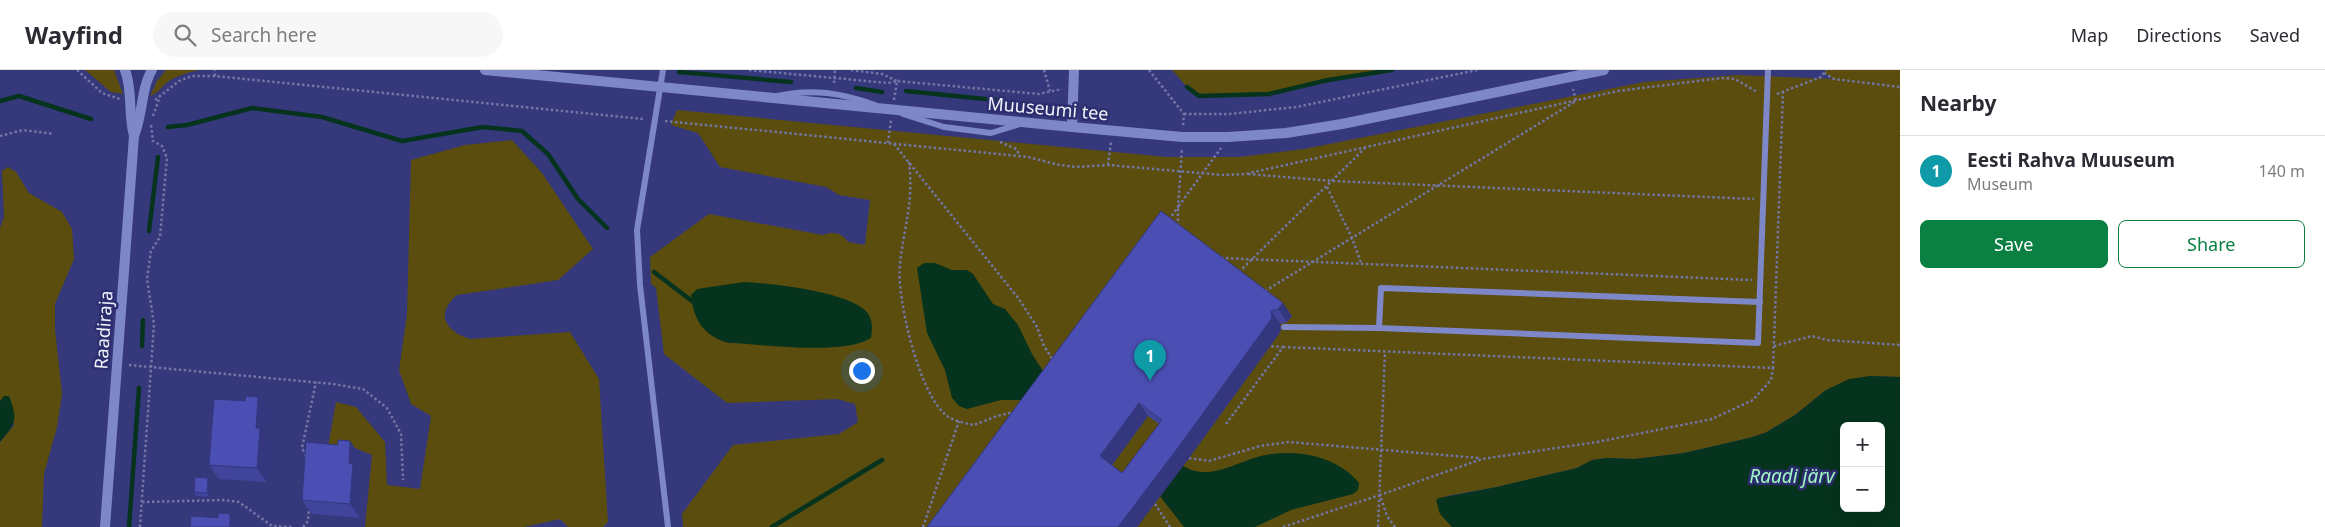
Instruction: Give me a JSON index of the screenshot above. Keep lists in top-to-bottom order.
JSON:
{
  "streets": {
    "street": ["Muuseumi tee", "Raadiraja"]
  },
  "water": ["Raadi järv"],
  "page": {
    "header": "Wayfind",
    "search": "Search here",
    "nav": ["Map", "Directions", "Saved"],
    "heading": "Nearby",
    "list": [
      {
        "mark": "1",
        "name": "Eesti Rahva Muuseum",
        "note": "Museum",
        "value": "140 m"
      }
    ],
    "buttons": ["Save", "Share"],
    "pins": "1",
    "map_buttons": ["+", "−"]
  }
}
